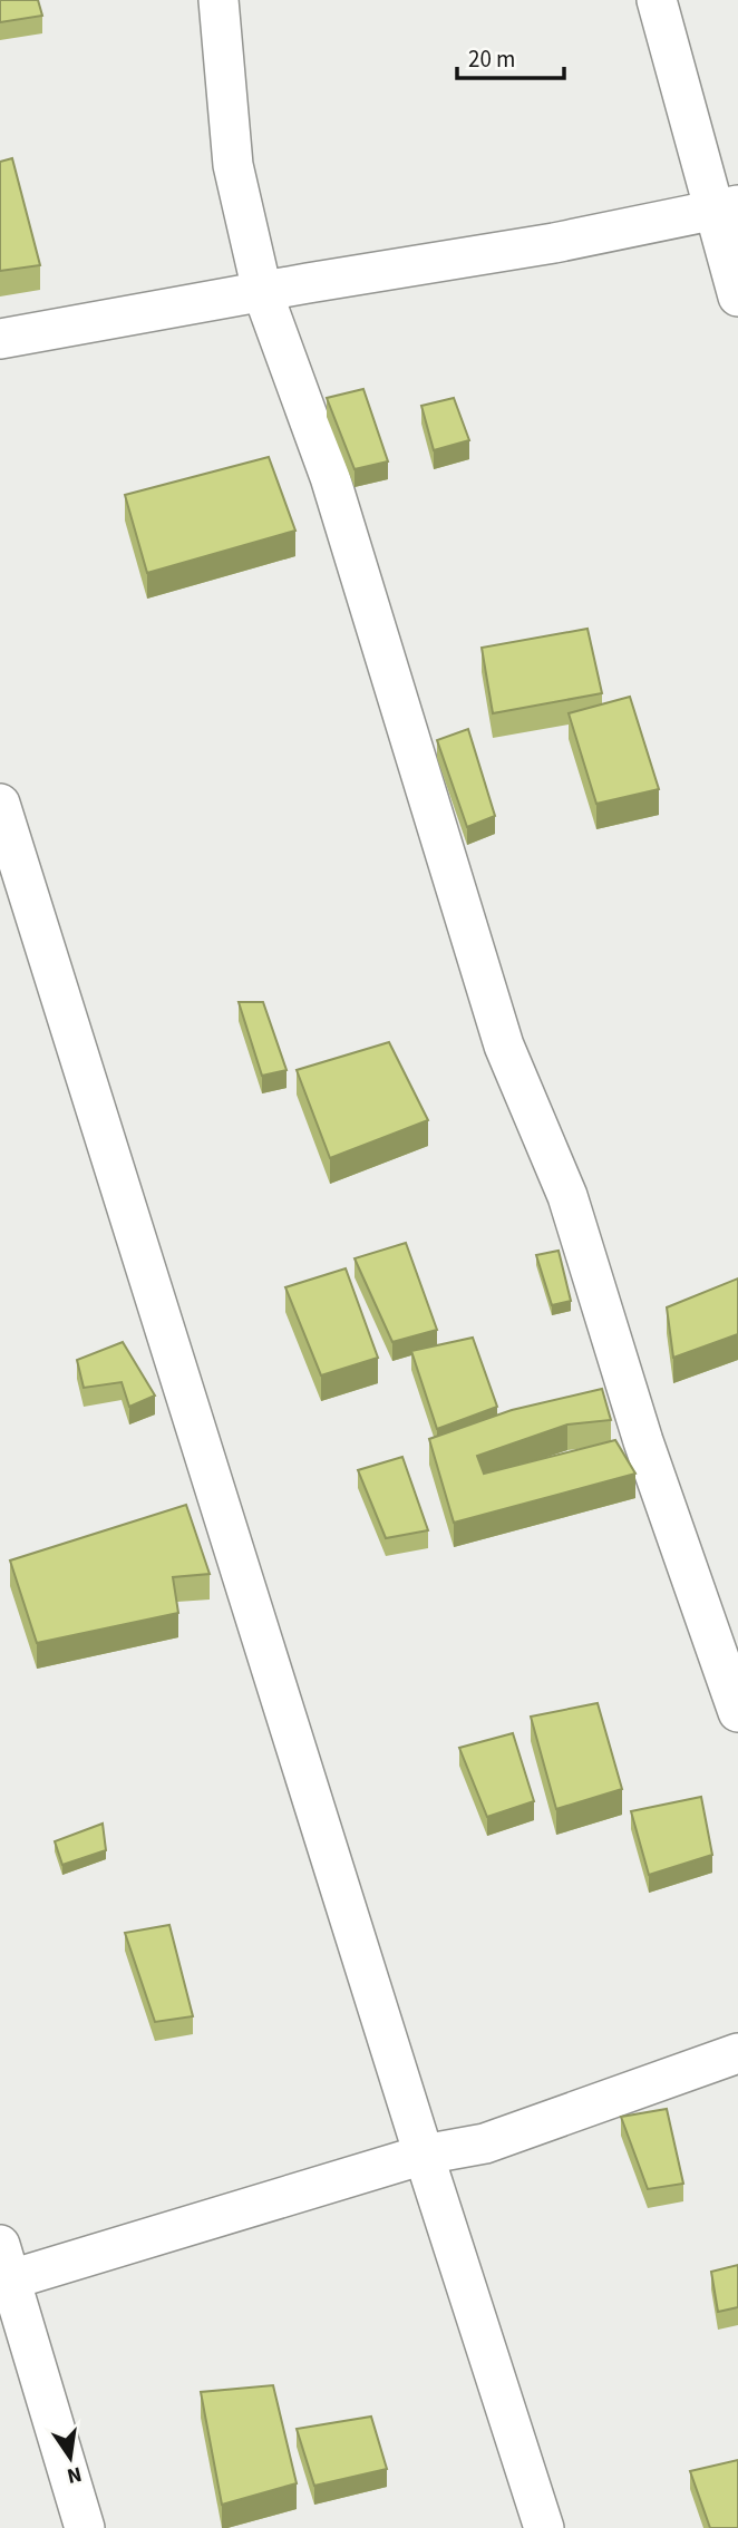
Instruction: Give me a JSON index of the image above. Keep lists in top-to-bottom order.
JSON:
{
  "scale_bar": "20 m",
  "north": "bottom"
}
